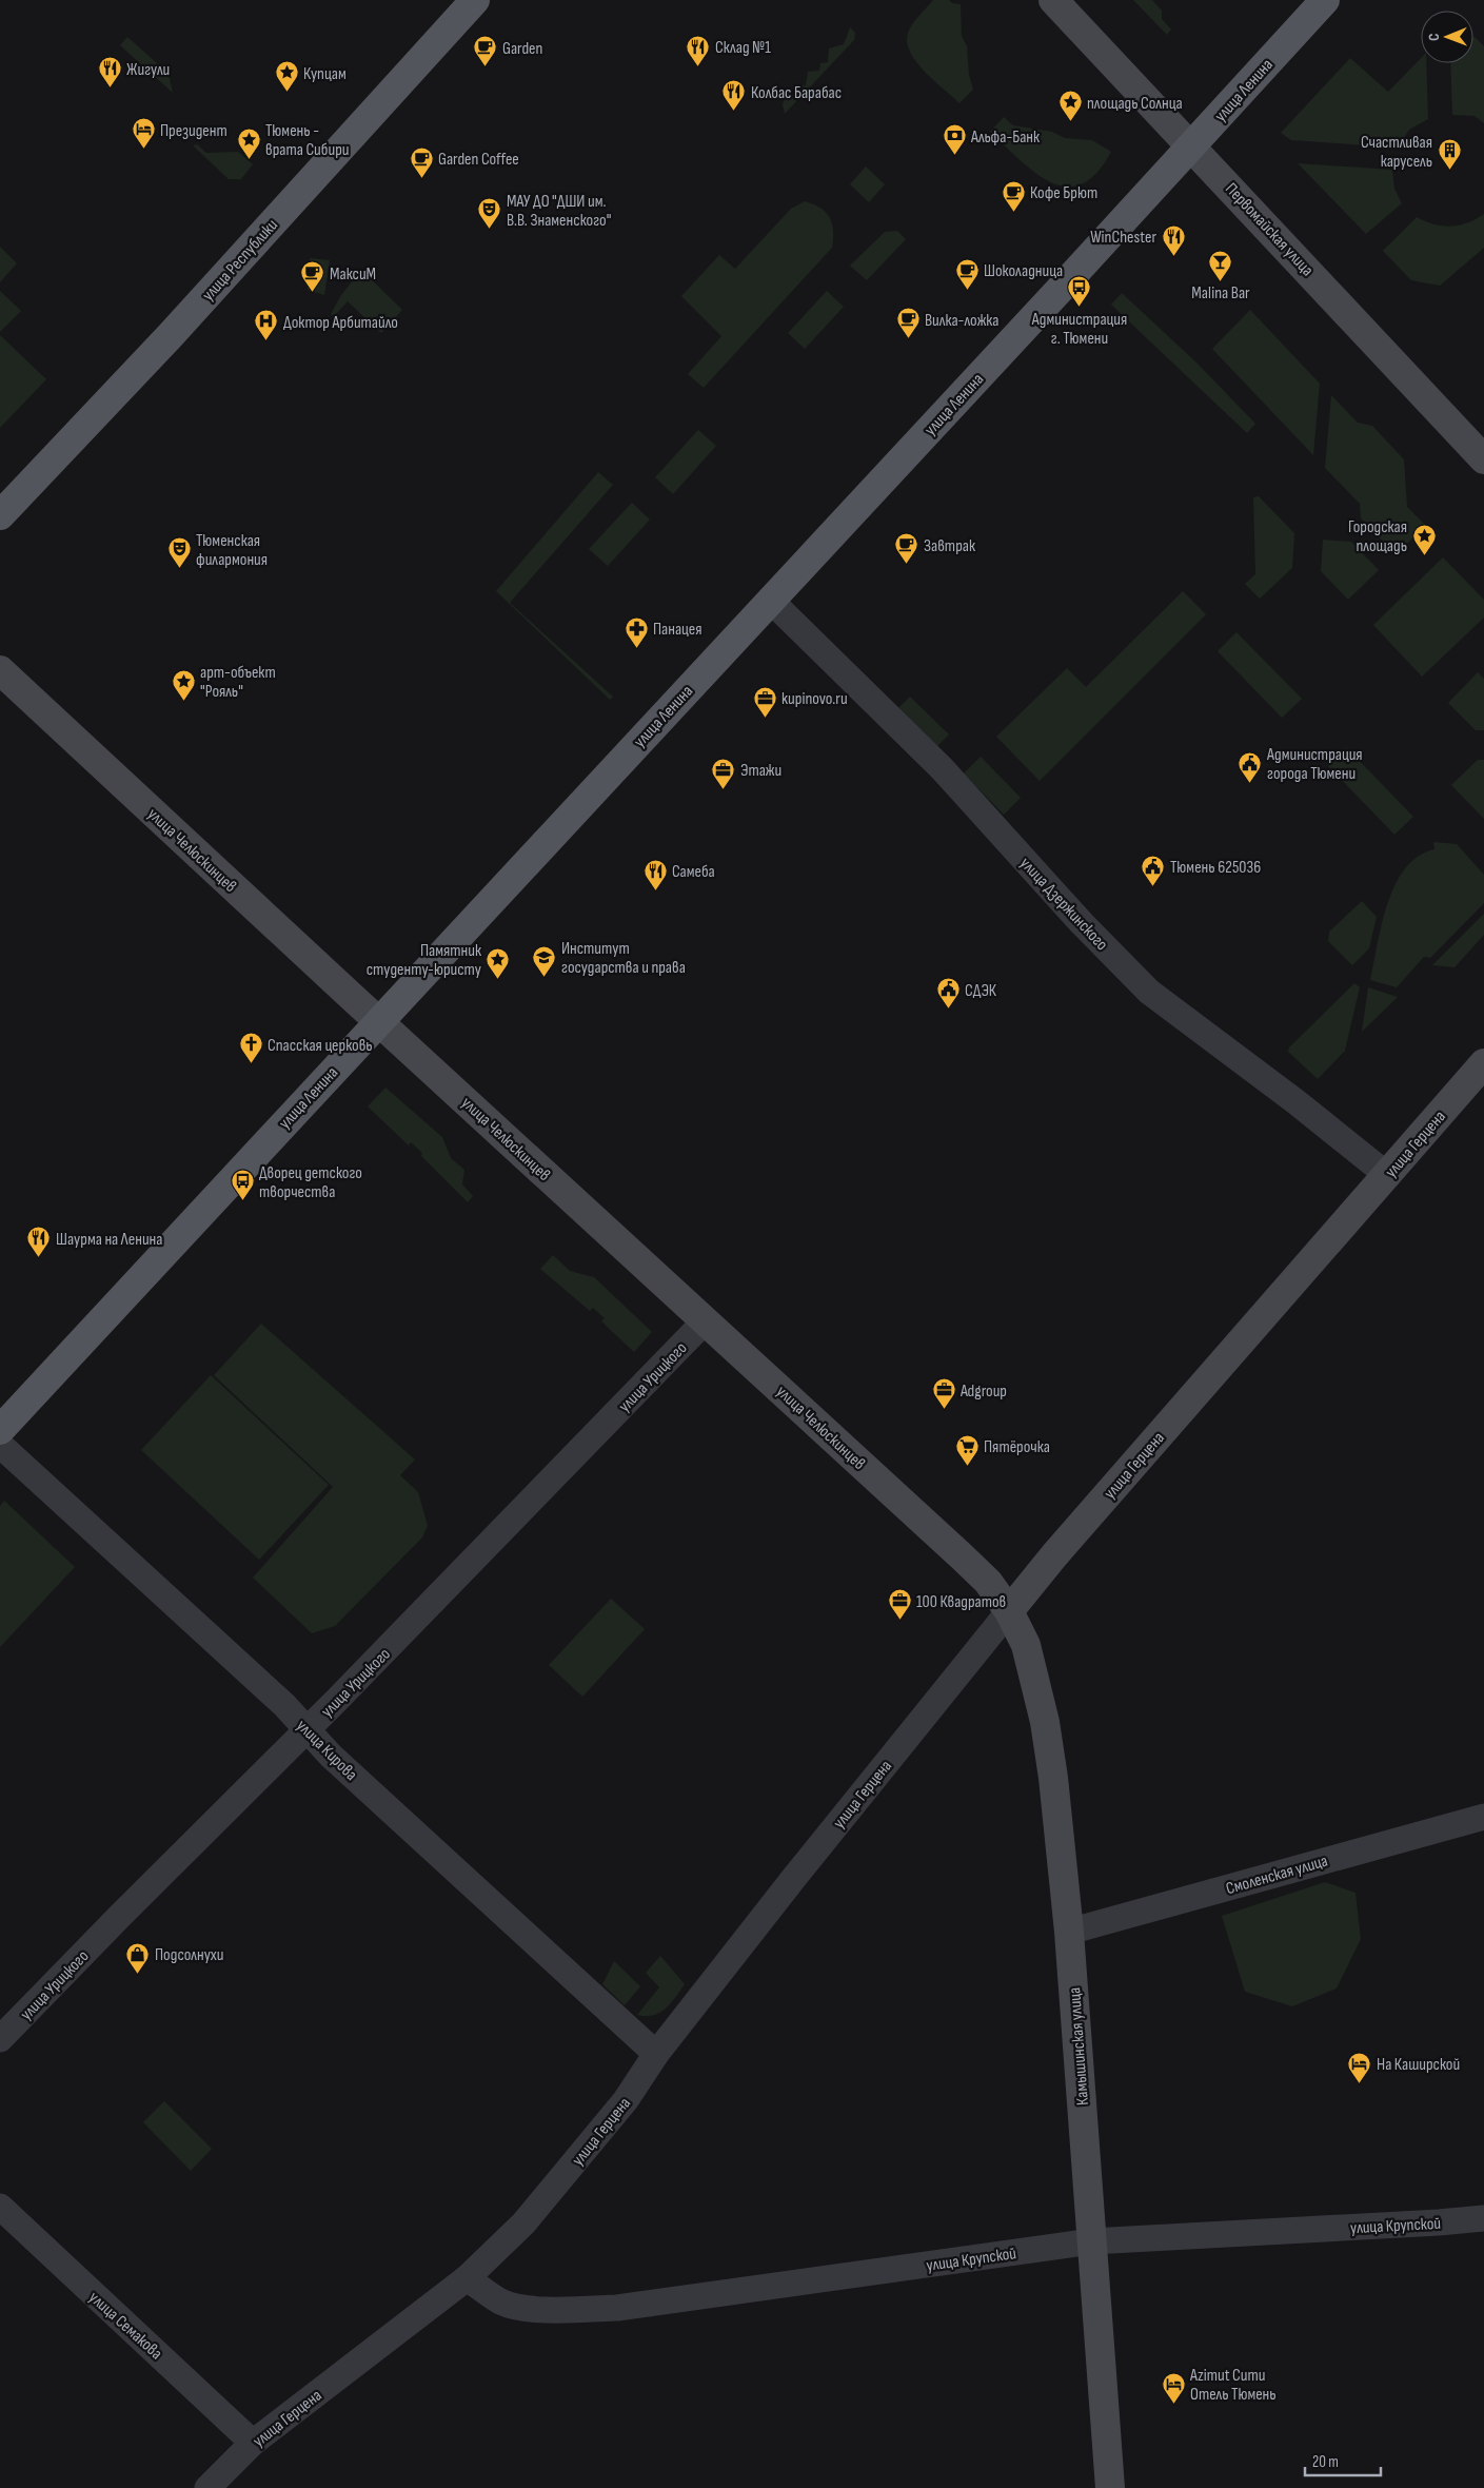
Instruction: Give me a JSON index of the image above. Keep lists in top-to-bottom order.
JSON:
{
  "streets": {
    "main road": ["улица Ленина", "улица Республики"],
    "street": [
      "Первомайская улица",
      "улица Челюскинцев",
      "улица Дзержинского",
      "улица Герцена",
      "улица Урицкого",
      "улица Кирова",
      "Смоленская улица",
      "Камышинская улица",
      "улица Крупской",
      "улица Семакова"
    ]
  },
  "crossings": [
    ["улица Ленина", "Первомайская улица"],
    ["улица Ленина", "улица Челюскинцев"],
    ["улица Ленина", "улица Дзержинского"],
    ["улица Челюскинцев", "улица Герцена"],
    ["улица Челюскинцев", "улица Урицкого"],
    ["улица Челюскинцев", "Камышинская улица"],
    ["улица Дзержинского", "улица Герцена"],
    ["улица Герцена", "улица Кирова"],
    ["улица Герцена", "Камышинская улица"],
    ["улица Герцена", "улица Крупской"],
    ["улица Герцена", "улица Семакова"],
    ["улица Урицкого", "улица Кирова"],
    ["Смоленская улица", "Камышинская улица"],
    ["Камышинская улица", "улица Крупской"]
  ],
  "places": {
    "restaurant": [
      "Склад №1",
      "Жигули",
      "Колбас Барабас",
      "WinChester",
      "Самеба",
      "Шаурма на Ленина"
    ],
    "cafe": [
      "Garden",
      "Garden Coffee",
      "Кофе Брют",
      "Шоколадница",
      "МаксиМ",
      "Вилка-ложка",
      "Завтрак"
    ],
    "place": [
      "Купцам",
      "площадь Солнца",
      "Тюмень - врата Сибири",
      "Городская площадь",
      "арт-объект \"Рояль\"",
      "Памятник студенту-юристу"
    ],
    "hotel": ["Президент", "На Каширской", "Azimut Сити Отель Тюмень"],
    "bank": ["Альфа-Банк"],
    "building": ["Счастливая карусель"],
    "theatre": ["МАУ ДО \"ДШИ им. В.В. Знаменского\"", "Тюменская филармония"],
    "bar": ["Malina Bar"],
    "bus stop": ["Администрация г. Тюмени", "Дворец детского творчества"],
    "hospital": ["Доктор Арбитайло"],
    "pharmacy": ["Панацея"],
    "office": [
      "kupinovo.ru",
      "Этажи",
      "Adgroup",
      "100 Квадратов"
    ],
    "public building": ["Администрация города Тюмени", "Тюмень 625036", "СДЭК"],
    "school or university": ["Институт государства и права"],
    "church": ["Спасская церковь"],
    "supermarket": ["Пятёрочка"],
    "shop": ["Подсолнухи"]
  },
  "scale_bar": "20 m",
  "north": "left"
}
